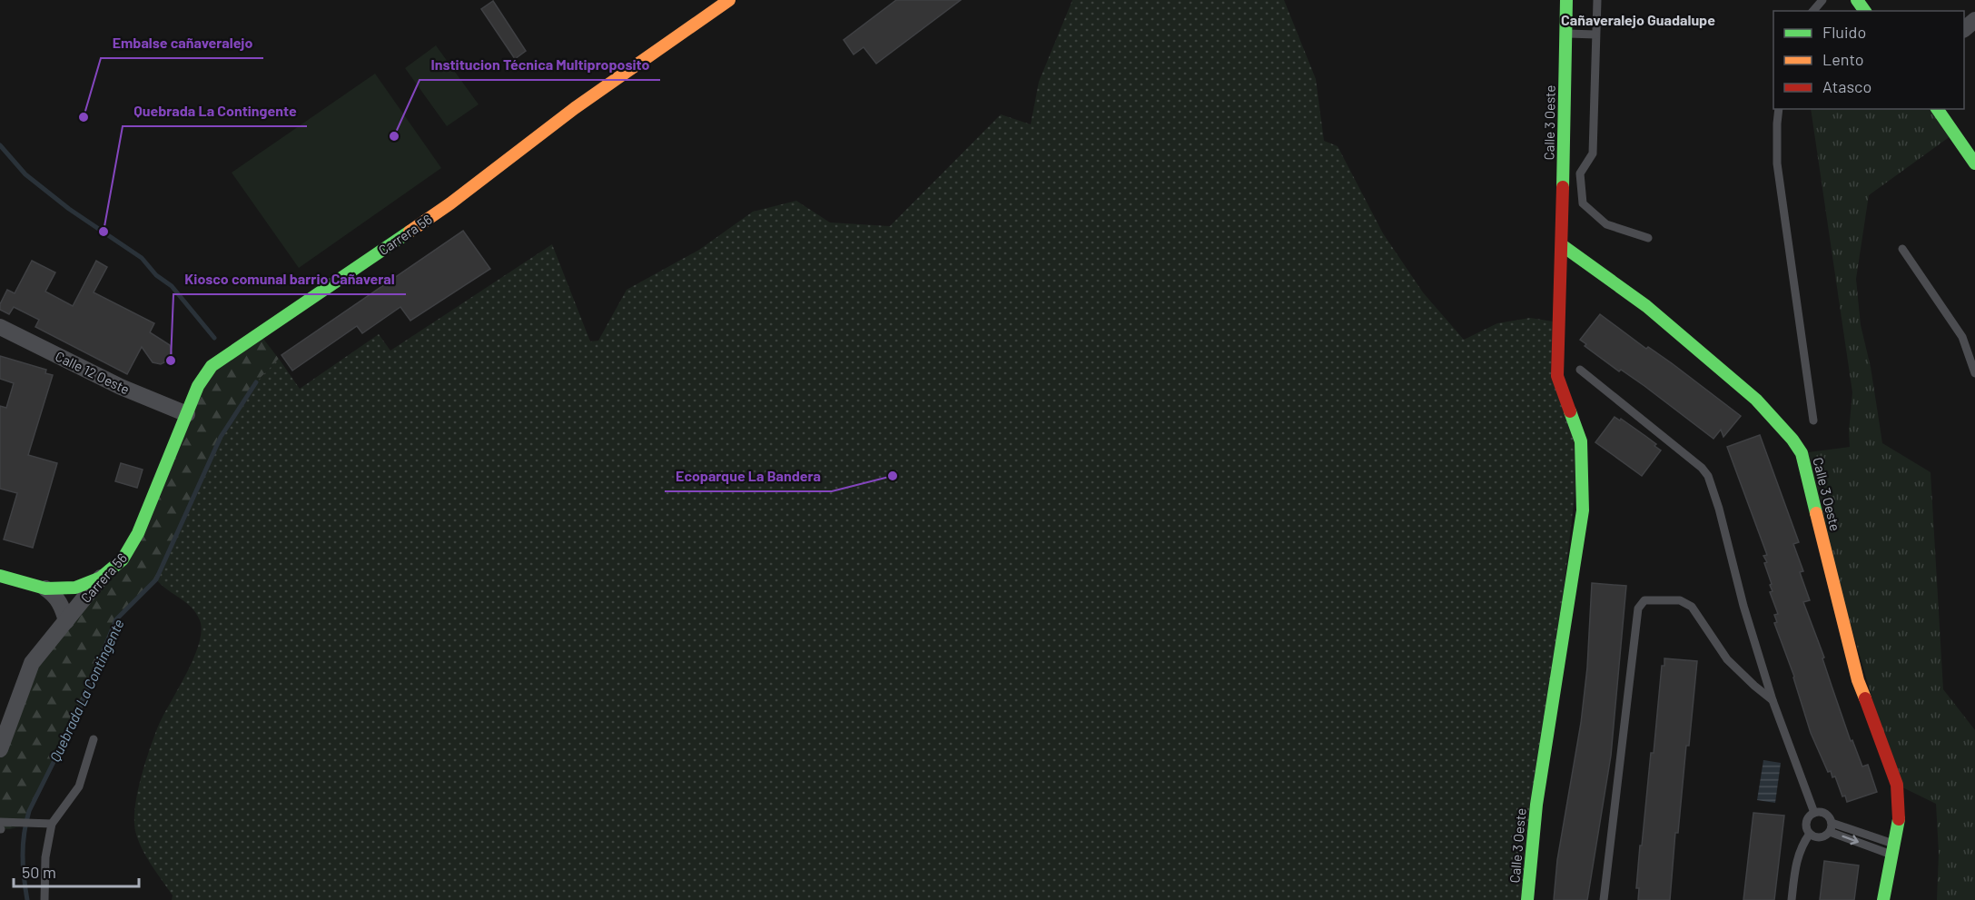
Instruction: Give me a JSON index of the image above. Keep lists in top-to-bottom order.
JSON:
{
  "streets": {
    "street": ["Calle 3 Oeste", "Carrera 56", "Calle 12 Oeste"]
  },
  "crossings": [
    ["Carrera 56", "Calle 12 Oeste"]
  ],
  "districts": ["Cañaveralejo Guadalupe"],
  "water": ["Quebrada La Contingente"],
  "places": [
    "Embalse cañaveralejo",
    "Institucion Técnica Multiproposito",
    "Quebrada La Contingente",
    "Kiosco comunal barrio Cañaveral",
    "Ecoparque La Bandera"
  ],
  "legend": ["Fluido", "Lento", "Atasco"],
  "scale_bar": "50 m"
}
